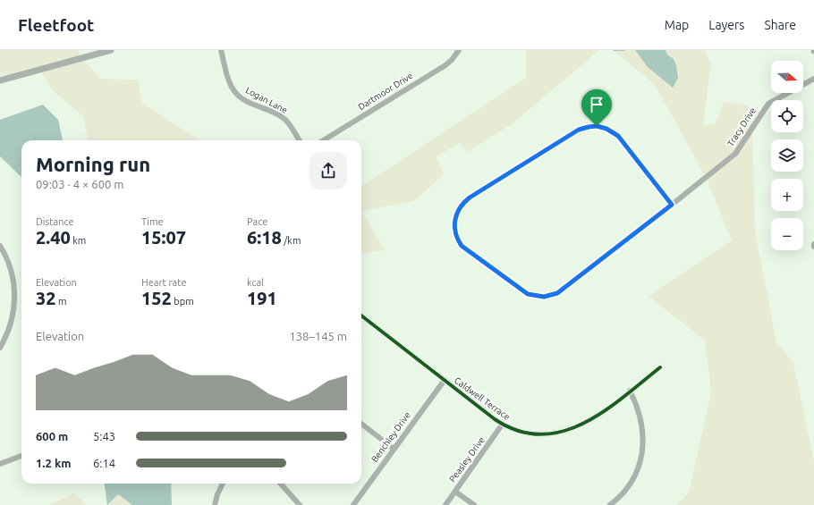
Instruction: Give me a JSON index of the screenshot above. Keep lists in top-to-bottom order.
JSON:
{
  "streets": {
    "street": [
      "Dartmoor Drive",
      "Logan Lane",
      "Tracy Drive",
      "Caldwell Terrace",
      "Benchley Drive",
      "Peasley Drive"
    ]
  },
  "crossings": [
    ["Caldwell Terrace", "Benchley Drive"],
    ["Caldwell Terrace", "Peasley Drive"]
  ],
  "north": "right",
  "page": {
    "header": "Fleetfoot",
    "nav": ["Map", "Layers", "Share"],
    "map_buttons": ["+", "−"],
    "heading": ["Morning run", "09:03 · 4 × 600 m"],
    "stats": [
      ["Distance", "2.40 km"],
      ["Time", "15:07"],
      ["Pace", "6:18 /km"],
      ["Elevation", "32 m"],
      ["Heart rate", "152 bpm"],
      ["kcal", "191"]
    ],
    "chart": ["Elevation", "138–145 m"],
    "list": [
      {
        "name": "600 m",
        "note": "5:43"
      },
      {
        "name": "1.2 km",
        "note": "6:14"
      }
    ]
  }
}
